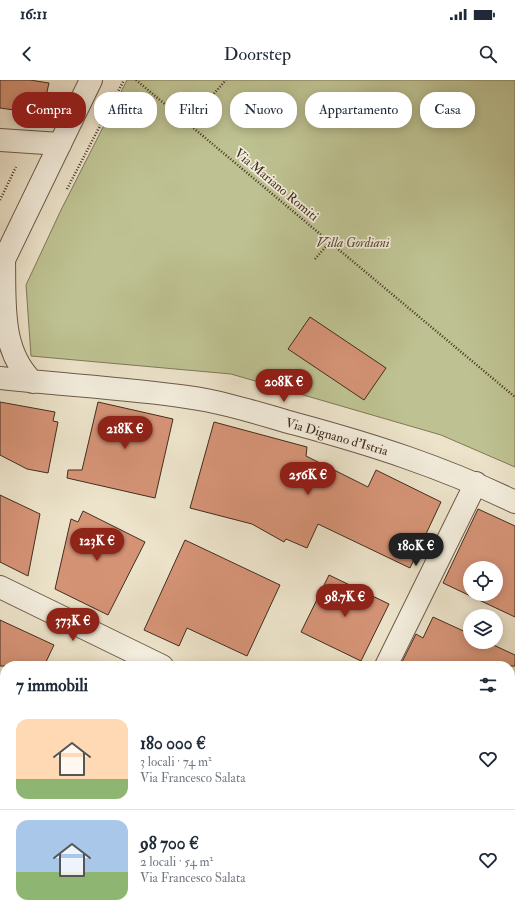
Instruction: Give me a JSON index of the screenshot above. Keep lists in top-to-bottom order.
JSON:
{
  "streets": {
    "street": ["Via Dignano d'Istria"],
    "path": ["Via Mariano Romiti"]
  },
  "parks": ["Villa Gordiani"],
  "page": {
    "status": "16:11",
    "header": "Doorstep",
    "chip": [
      "Compra",
      "Affitta",
      "Filtri",
      "Nuovo",
      "Appartamento",
      "Casa"
    ],
    "price": [
      "208K €",
      "218K €",
      "256K €",
      "123K €",
      "180K €",
      "98.7K €",
      "373K €"
    ],
    "heading": "7 immobili",
    "list": [
      {
        "name": "180 000 €",
        "note": "3 locali · 74 m² · Via Francesco Salata"
      },
      {
        "name": "98 700 €",
        "note": "2 locali · 54 m² · Via Francesco Salata"
      }
    ]
  }
}
